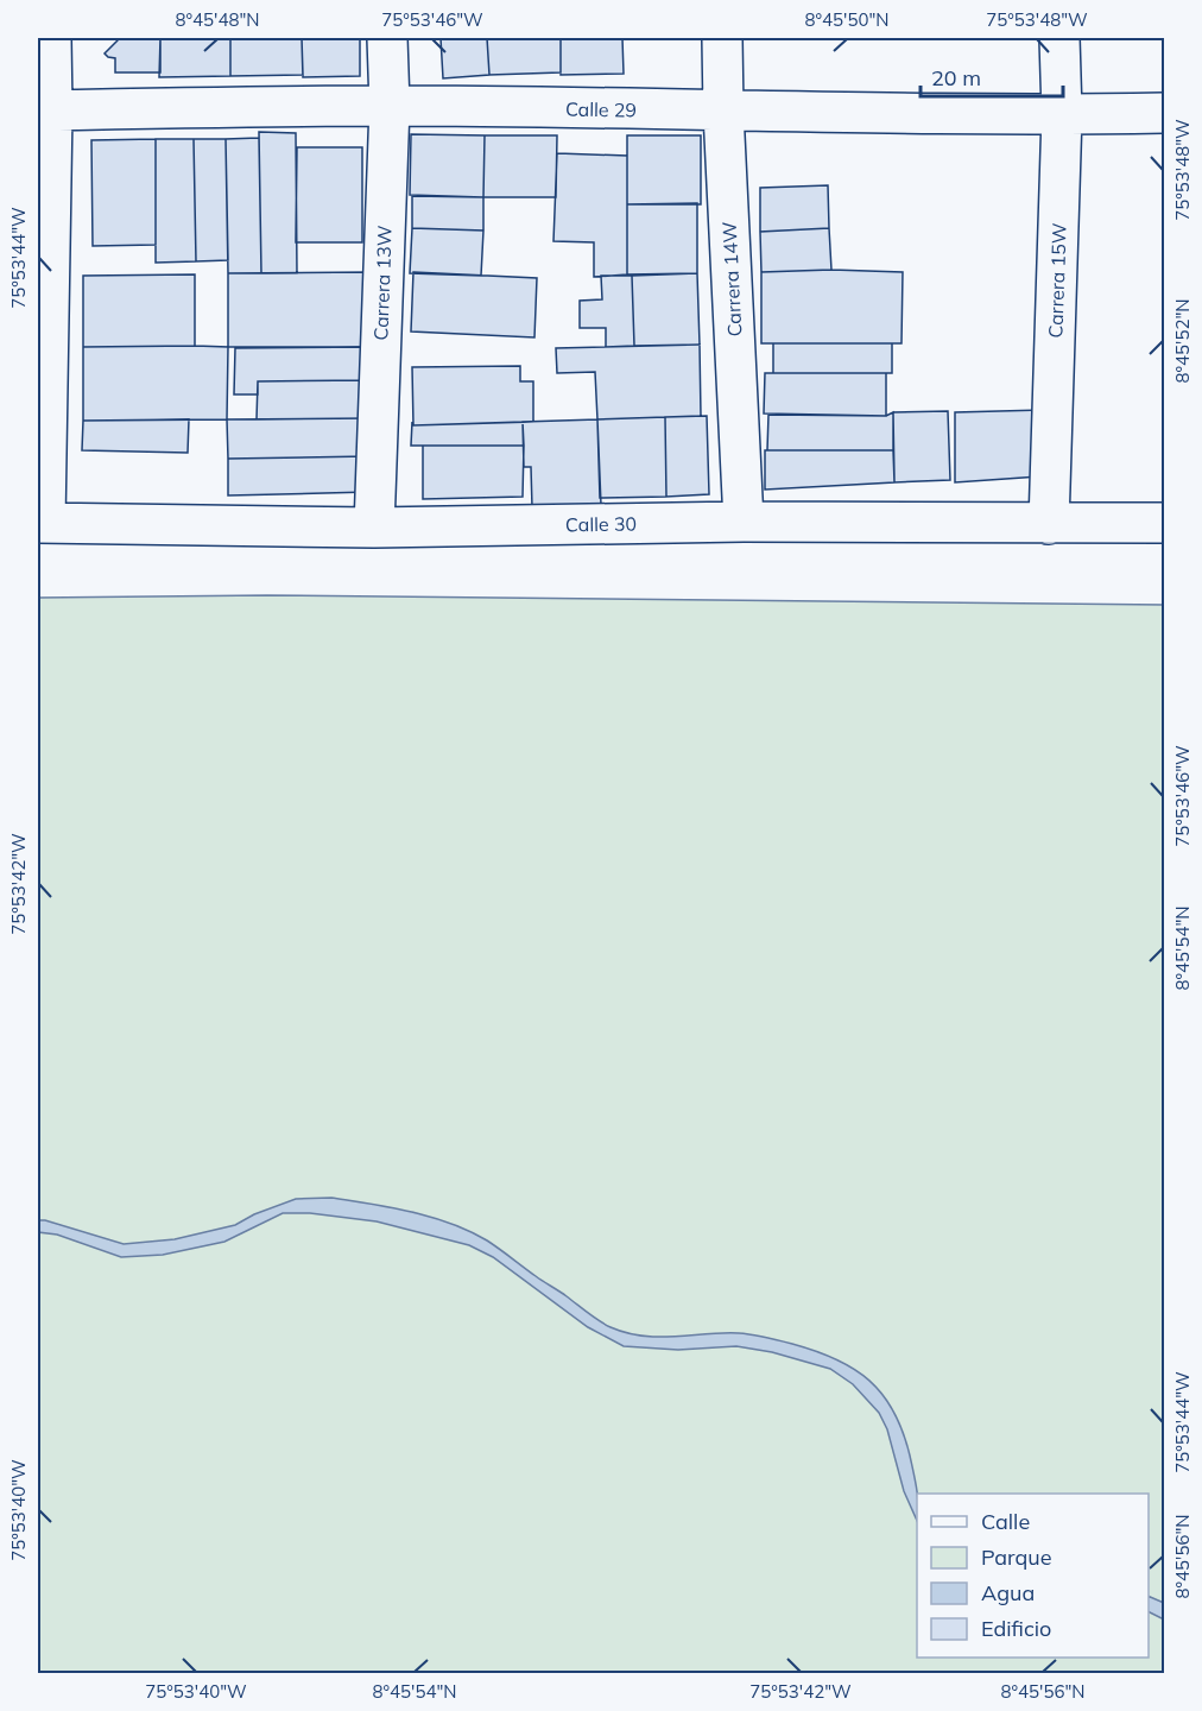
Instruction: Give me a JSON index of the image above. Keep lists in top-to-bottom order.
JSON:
{
  "streets": {
    "street": [
      "Calle 29",
      "Carrera 14W",
      "Carrera 15W",
      "Carrera 13W",
      "Calle 30"
    ]
  },
  "crossings": [
    ["Calle 29", "Carrera 14W"],
    ["Calle 29", "Carrera 15W"],
    ["Calle 29", "Carrera 13W"],
    ["Carrera 14W", "Calle 30"],
    ["Carrera 15W", "Calle 30"],
    ["Carrera 13W", "Calle 30"]
  ],
  "legend": [
    "Calle",
    "Parque",
    "Agua",
    "Edificio"
  ],
  "scale_bar": "20 m",
  "coordinates": [
    "8°45'48\"N",
    "75°53'46\"W",
    "8°45'50\"N",
    "75°53'48\"W",
    "75°53'44\"W",
    "8°45'52\"N",
    "75°53'42\"W",
    "8°45'54\"N",
    "75°53'40\"W",
    "8°45'56\"N"
  ]
}
